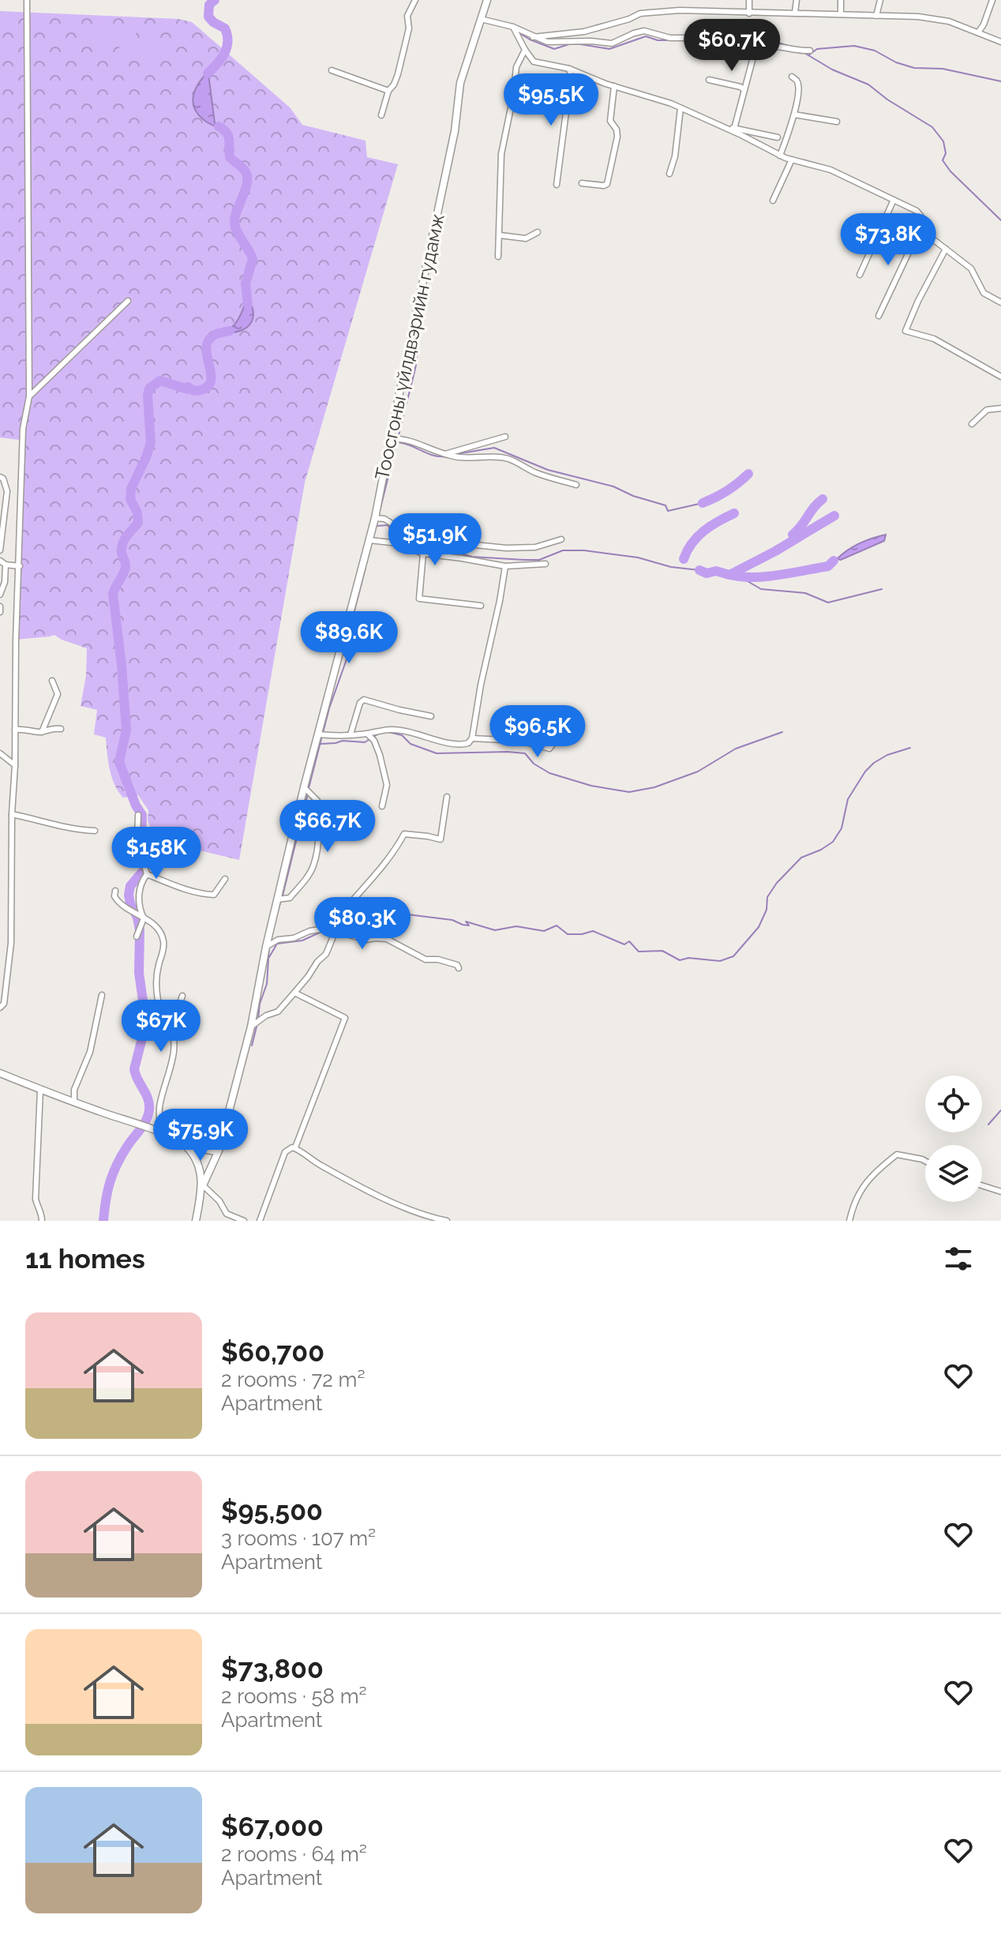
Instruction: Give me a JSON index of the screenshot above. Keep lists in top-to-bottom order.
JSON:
{
  "streets": {
    "main road": ["Тоосгоны үйлдвэрийн гудамж"]
  },
  "page": {
    "price": [
      "$60.7K",
      "$95.5K",
      "$73.8K",
      "$51.9K",
      "$89.6K",
      "$96.5K",
      "$66.7K",
      "$158K",
      "$80.3K",
      "$67K",
      "$75.9K"
    ],
    "heading": "11 homes",
    "list": [
      {
        "name": "$60,700",
        "note": "2 rooms · 72 m² · Apartment"
      },
      {
        "name": "$95,500",
        "note": "3 rooms · 107 m² · Apartment"
      },
      {
        "name": "$73,800",
        "note": "2 rooms · 58 m² · Apartment"
      },
      {
        "name": "$67,000",
        "note": "2 rooms · 64 m² · Apartment"
      }
    ]
  }
}
